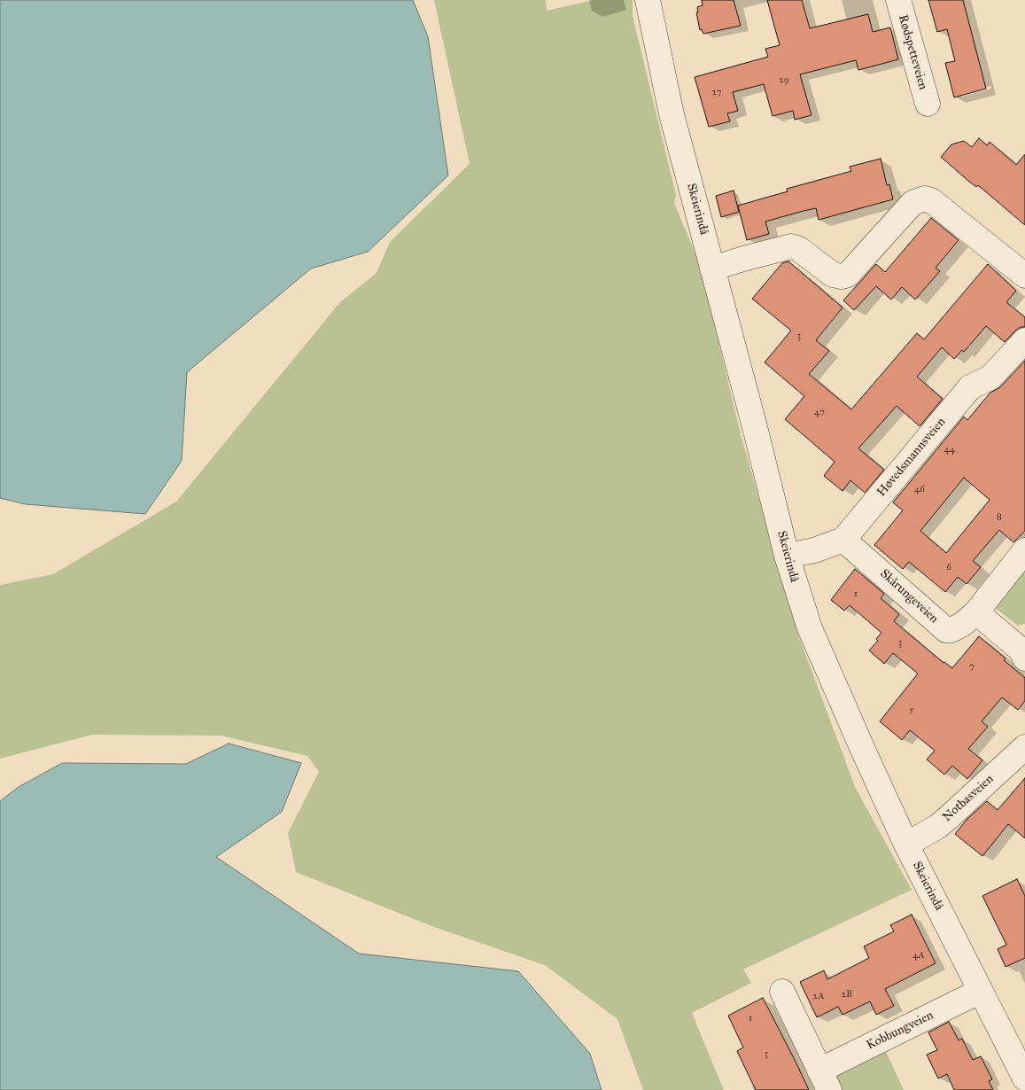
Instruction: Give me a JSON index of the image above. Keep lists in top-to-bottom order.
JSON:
{
  "streets": {
    "street": [
      "Rødspetteveien",
      "Skeierindå",
      "Høvedsmannsveien",
      "Skårungeveien",
      "Notbasveien",
      "Kobbungveien"
    ]
  },
  "crossings": [
    ["Skeierindå", "Notbasveien"],
    ["Skeierindå", "Kobbungveien"],
    ["Høvedsmannsveien", "Skårungeveien"]
  ],
  "house_numbers": [
    "29",
    "27",
    "3",
    "47",
    "44",
    "46",
    "8",
    "6",
    "1",
    "3",
    "7",
    "5",
    "4A",
    "2B",
    "2A",
    "1",
    "3"
  ]
}
